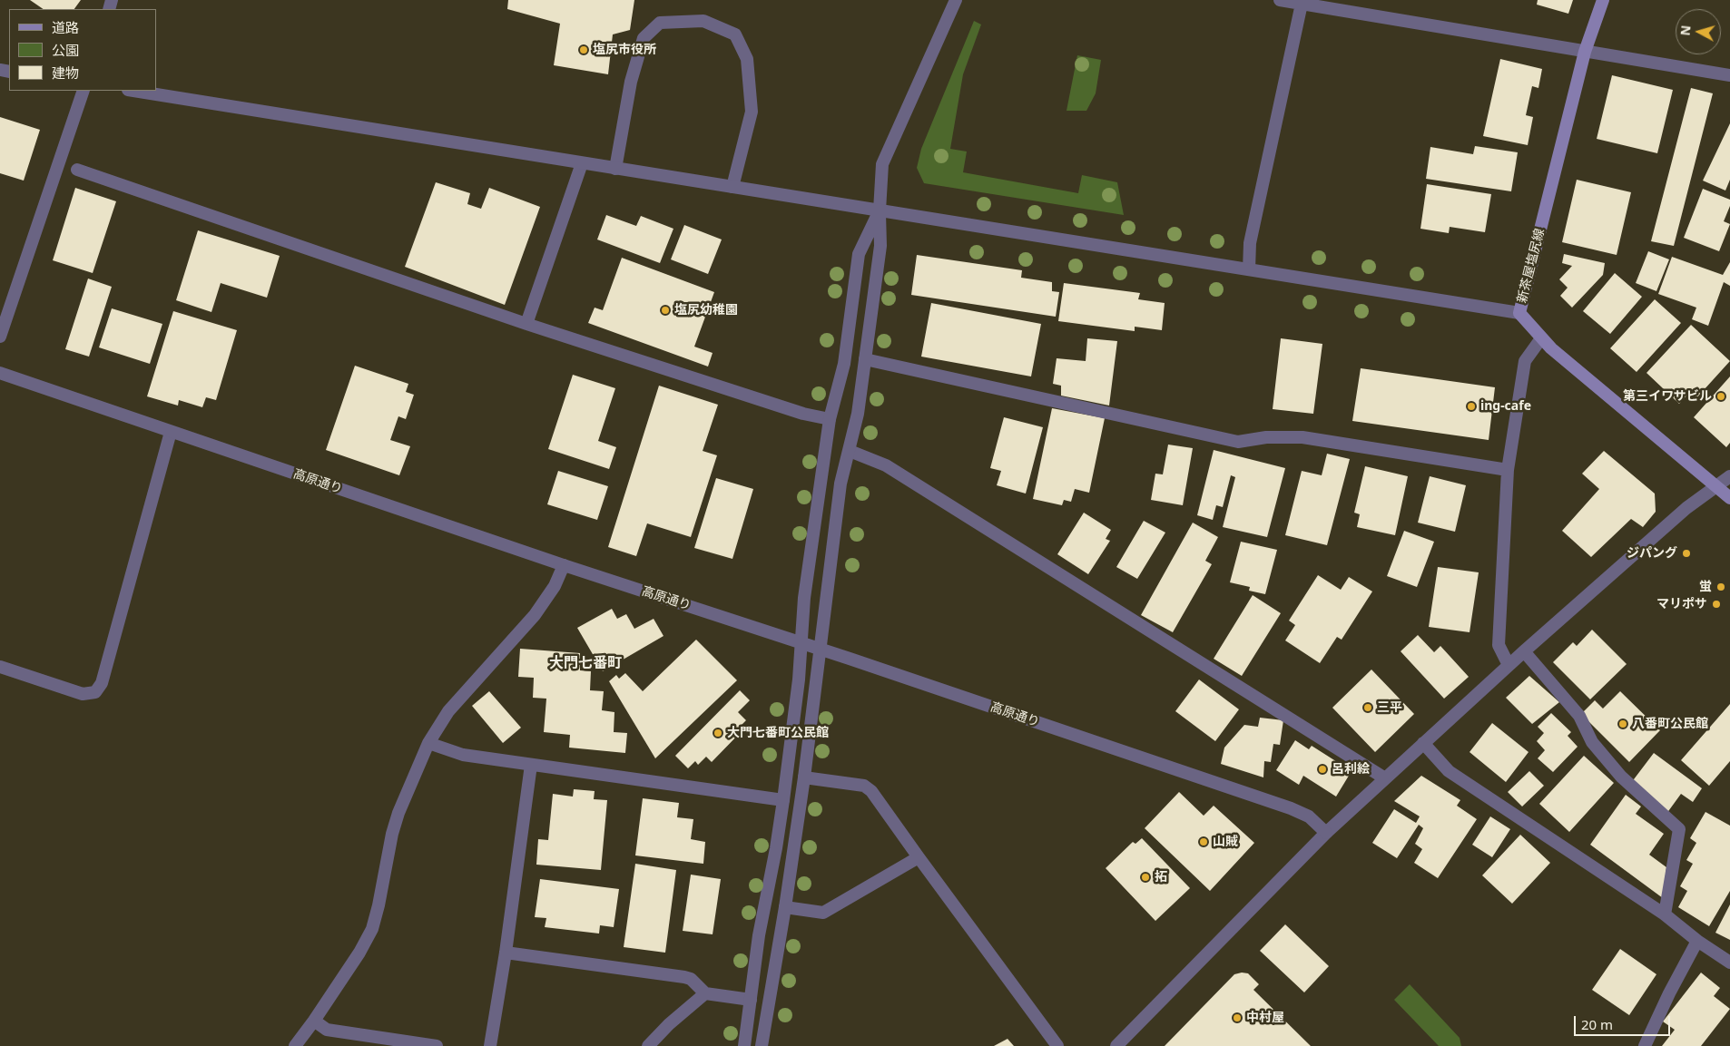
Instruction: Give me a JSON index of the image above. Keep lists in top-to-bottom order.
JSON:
{
  "streets": {
    "main road": ["新茶屋塩尻線"],
    "street": ["高原通り"]
  },
  "districts": ["大門七番町"],
  "places": [
    "塩尻市役所",
    "塩尻幼稚園",
    "第三イワサビル",
    "ing-cafe",
    "ジパング",
    "蛍",
    "マリポサ",
    "三平",
    "八番町公民館",
    "大門七番町公民館",
    "呂利絵",
    "山賊",
    "拓",
    "中村屋"
  ],
  "legend": ["道路", "公園", "建物"],
  "scale_bar": "20 m",
  "north": "left"
}
